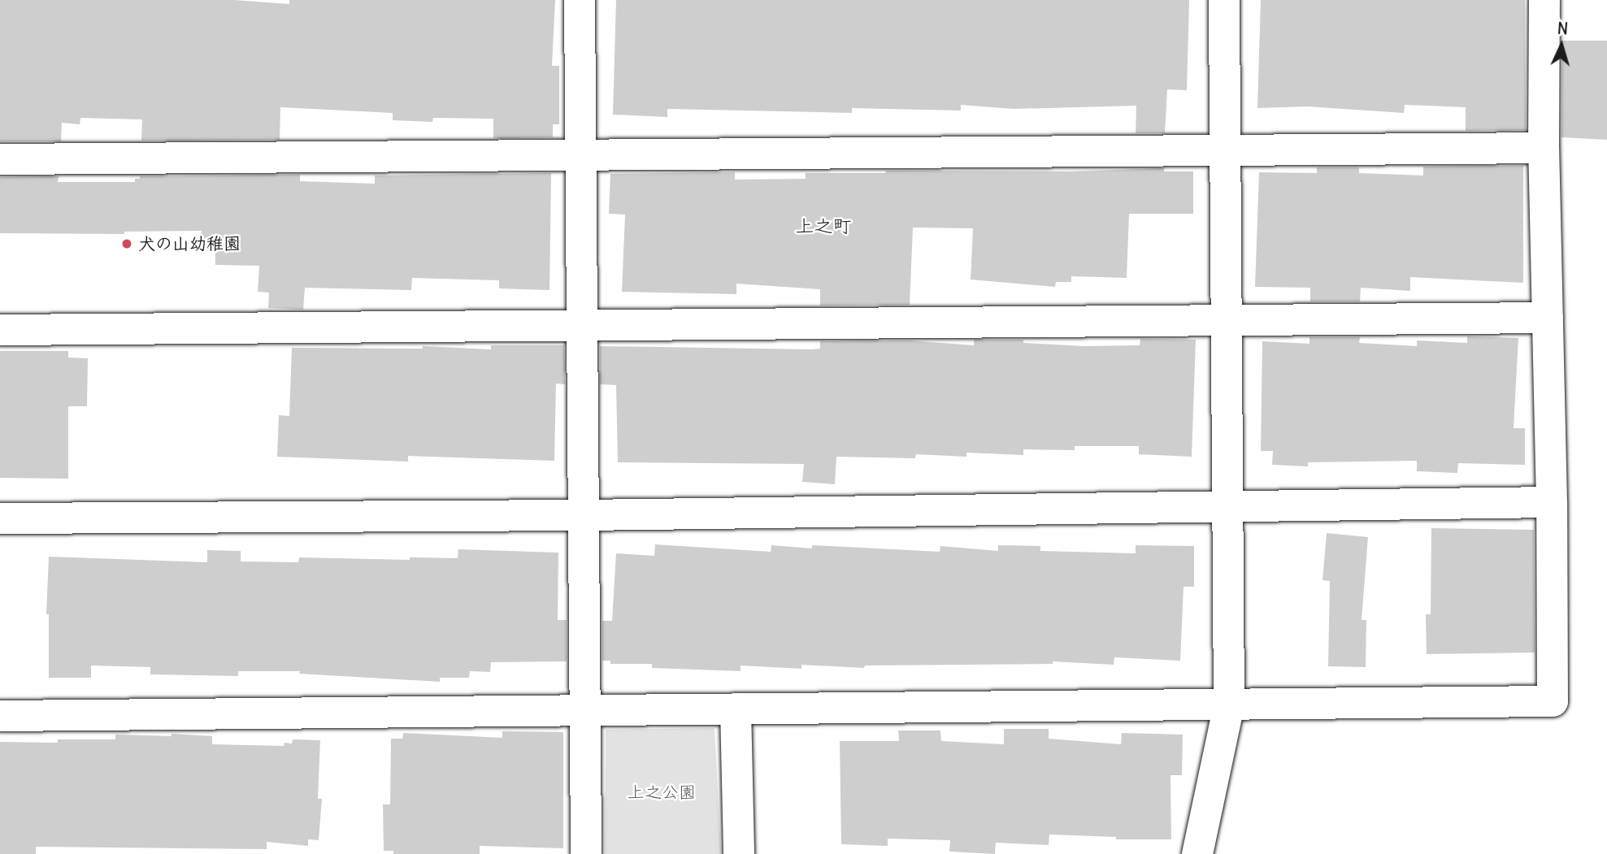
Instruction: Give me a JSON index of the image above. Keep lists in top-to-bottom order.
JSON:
{
  "districts": ["上之町"],
  "parks": ["上之公園"],
  "places": ["犬の山幼稚園"],
  "north": "top"
}
